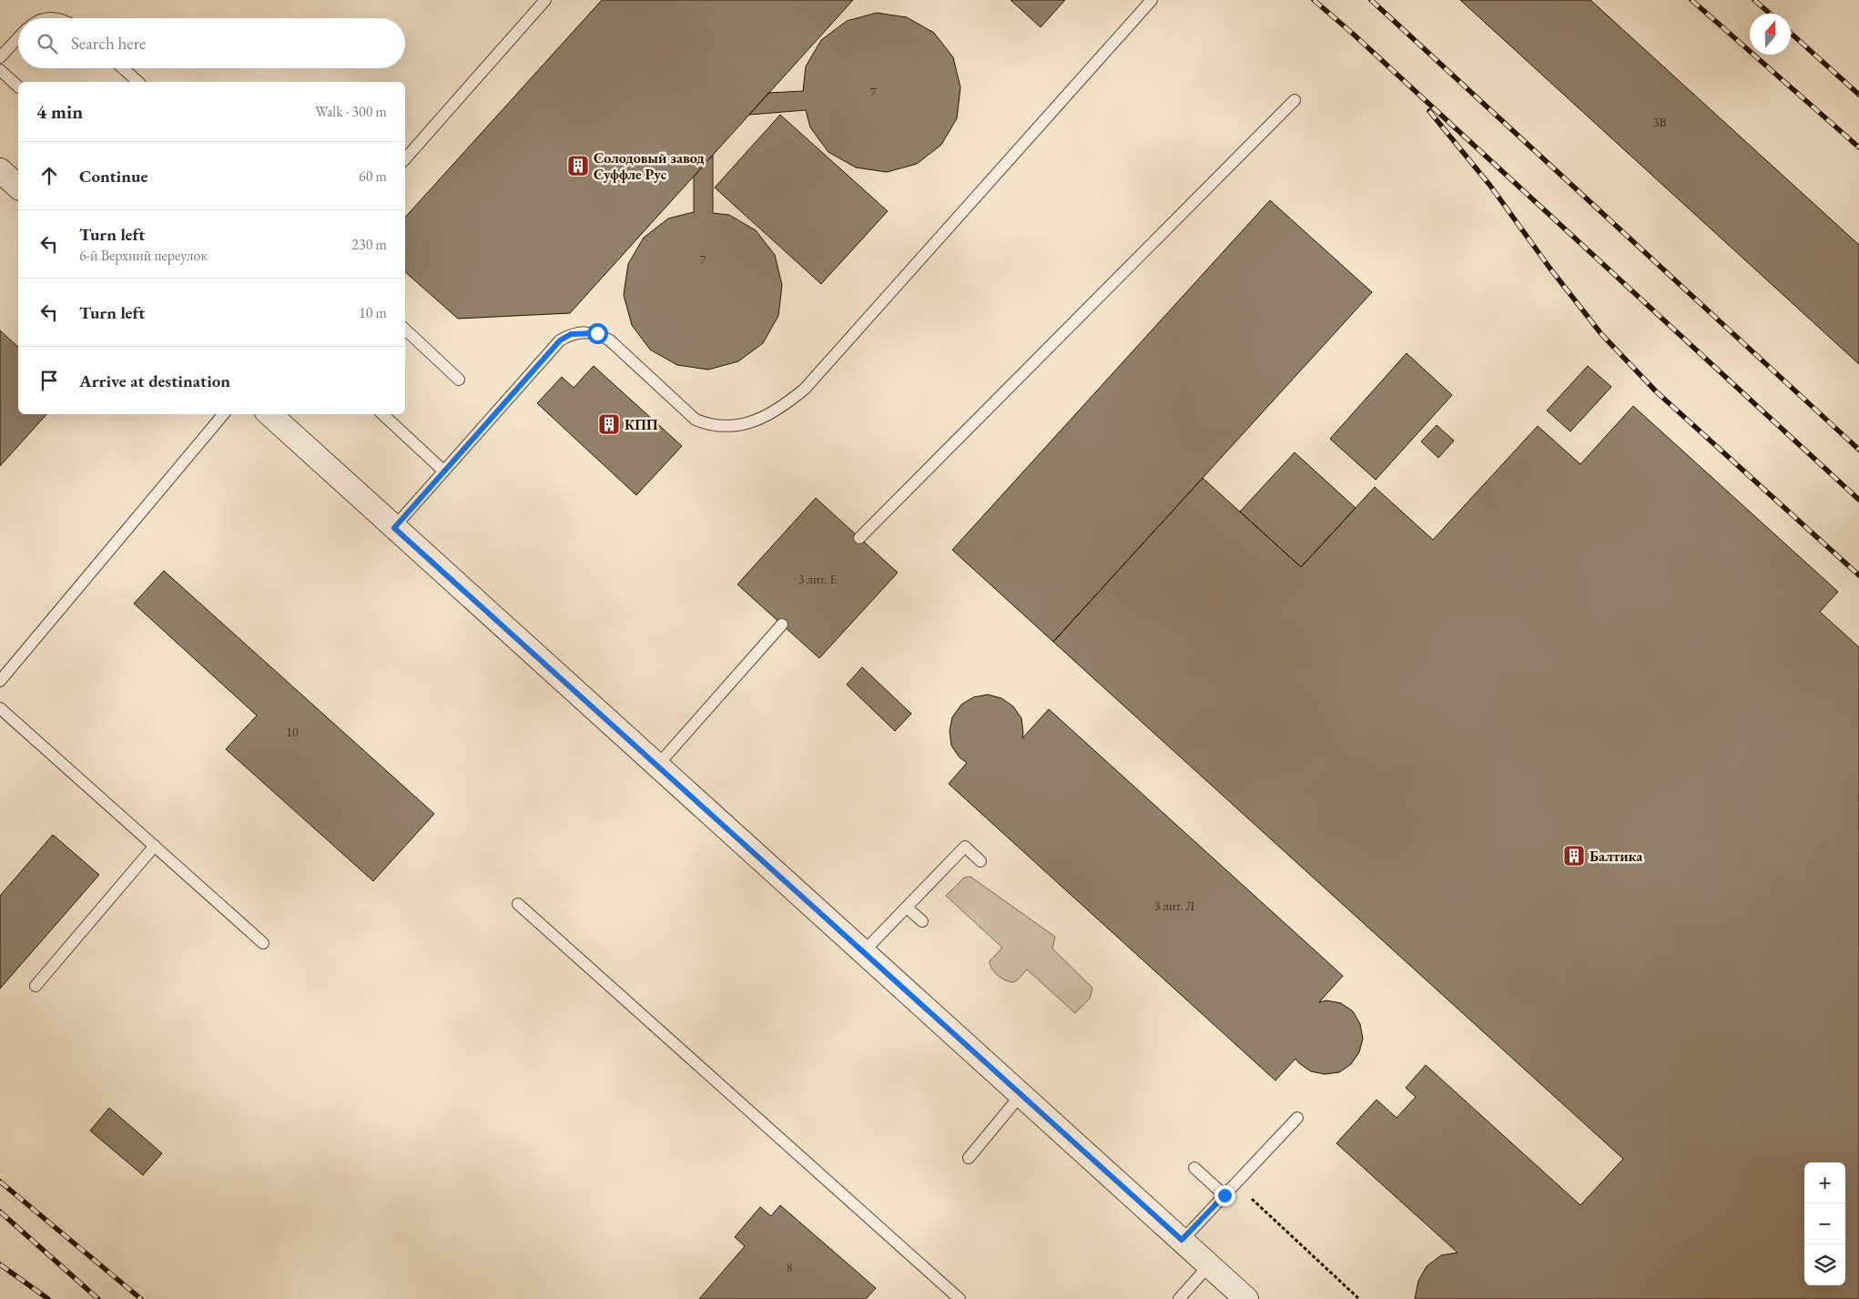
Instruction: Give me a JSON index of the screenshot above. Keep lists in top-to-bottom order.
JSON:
{
  "places": {
    "building": ["Солодовый завод Суффле Рус", "КПП", "Балтика"]
  },
  "house_numbers": [
    "7",
    "3В",
    "7",
    "3 лит. Е",
    "10",
    "3 лит. Л",
    "8"
  ],
  "north": "top",
  "page": {
    "search": "Search here",
    "heading": ["4 min", "Walk · 300 m"],
    "list": [
      ["Continue", "60 m"],
      ["Turn left", "6-й Верхний переулок", "230 m"],
      ["Turn left", "10 m"],
      "Arrive at destination"
    ],
    "map_buttons": ["+", "−"]
  }
}
